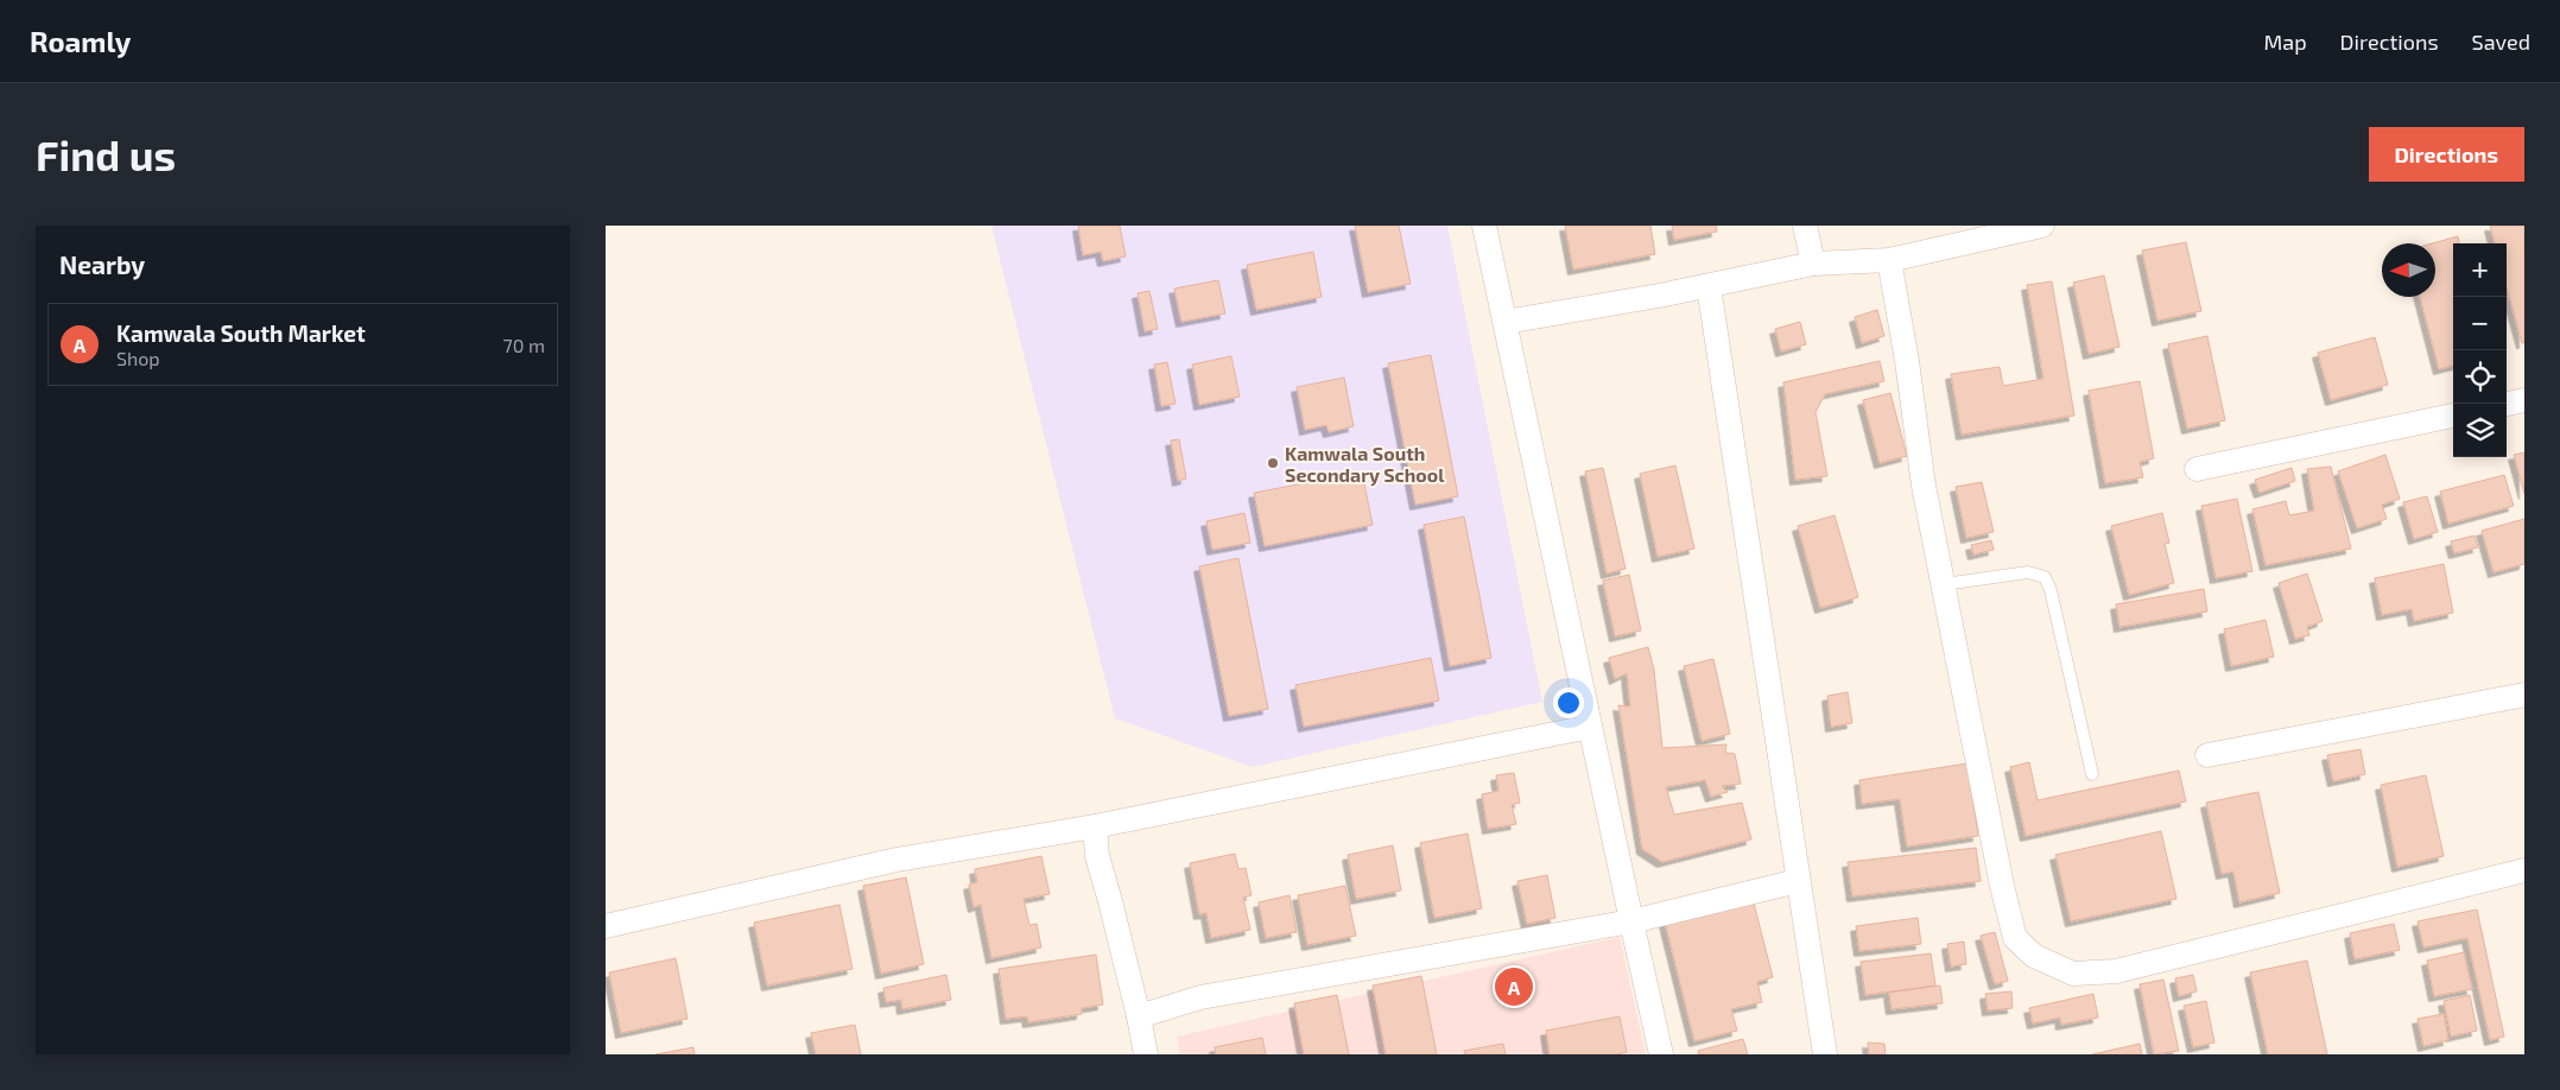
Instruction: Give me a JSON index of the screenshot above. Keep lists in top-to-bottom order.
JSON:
{
  "places": ["Kamwala South Secondary School"],
  "north": "left",
  "page": {
    "header": "Roamly",
    "nav": ["Map", "Directions", "Saved"],
    "buttons": "Directions",
    "title": "Find us",
    "heading": "Nearby",
    "map_buttons": ["+", "−"],
    "list": [
      {
        "mark": "A",
        "name": "Kamwala South Market",
        "note": "Shop",
        "value": "70 m"
      }
    ],
    "pins": "A"
  }
}
